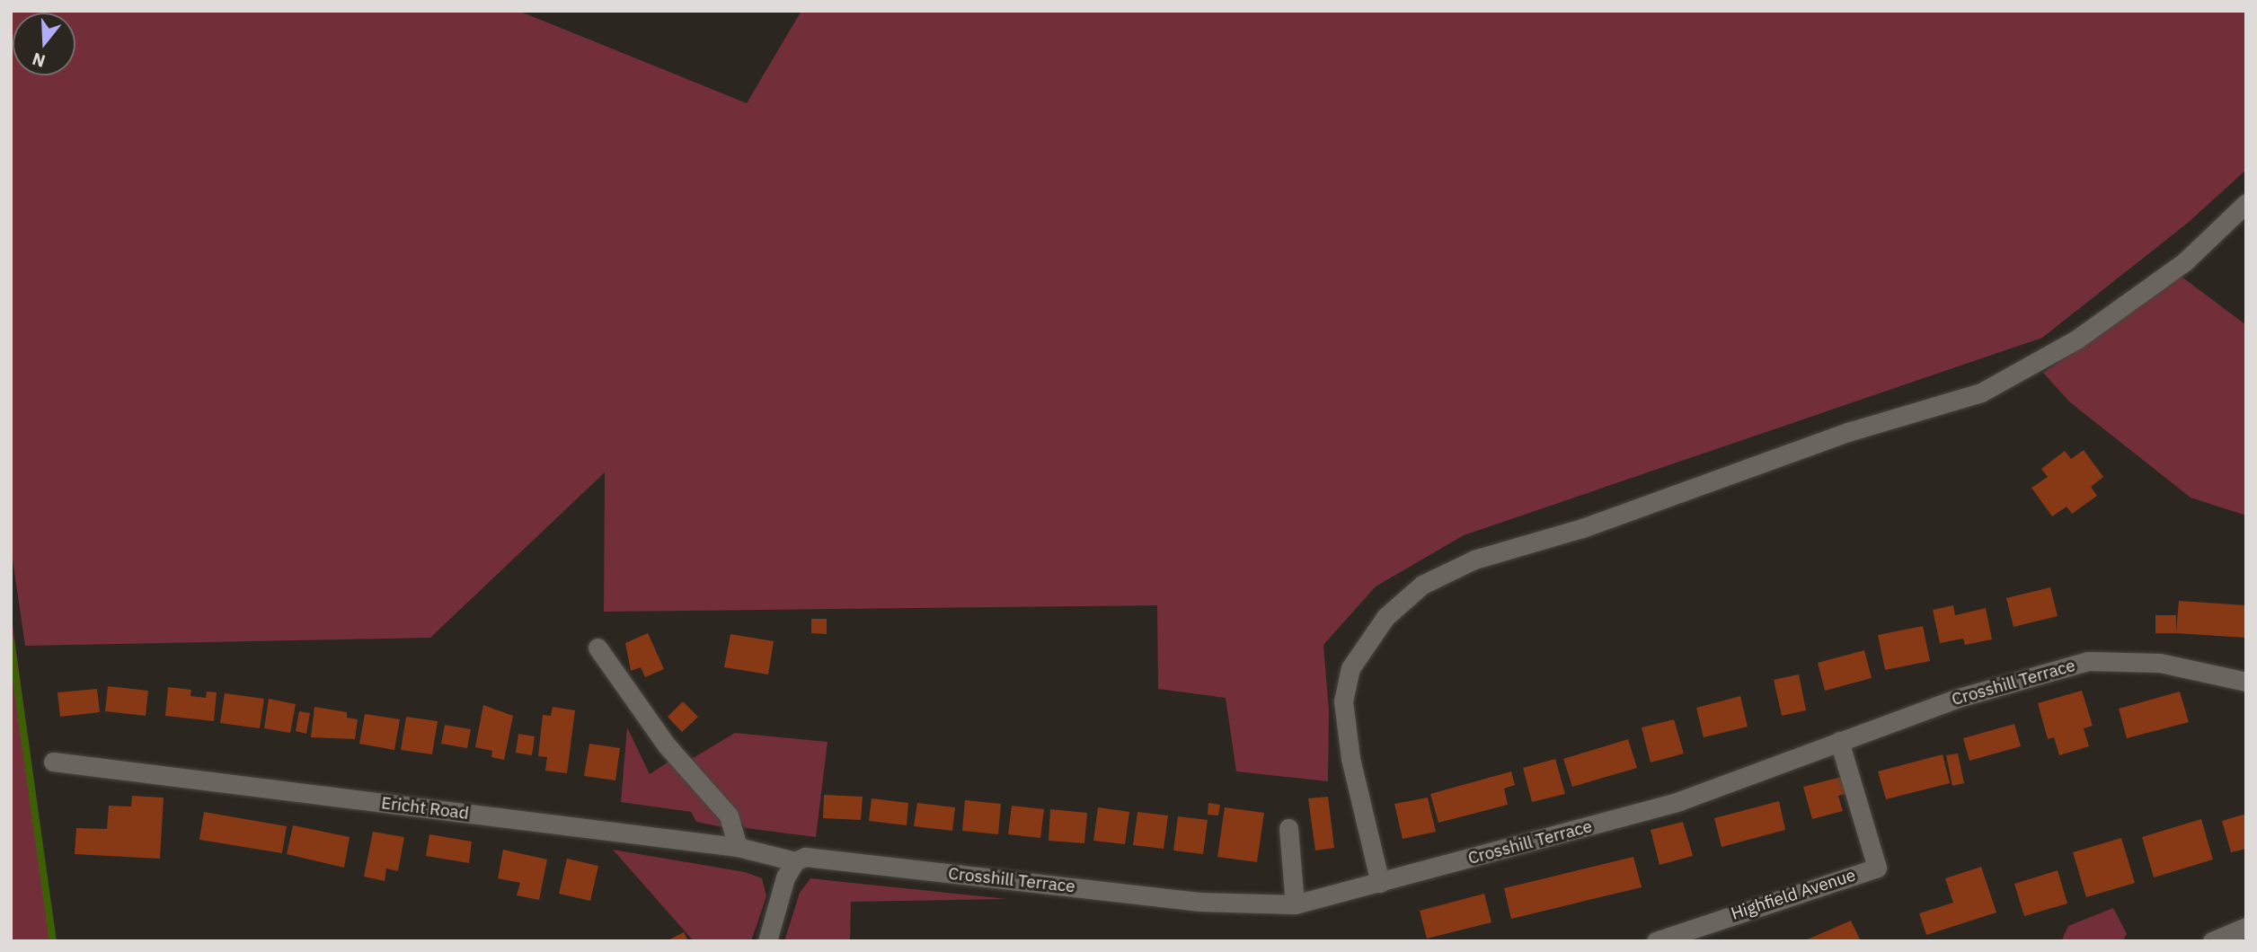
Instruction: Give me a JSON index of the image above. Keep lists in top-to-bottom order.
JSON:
{
  "streets": {
    "street": ["Crosshill Terrace", "Ericht Road", "Highfield Avenue"]
  },
  "crossings": [
    ["Crosshill Terrace", "Ericht Road"],
    ["Crosshill Terrace", "Highfield Avenue"]
  ],
  "north": "bottom"
}
